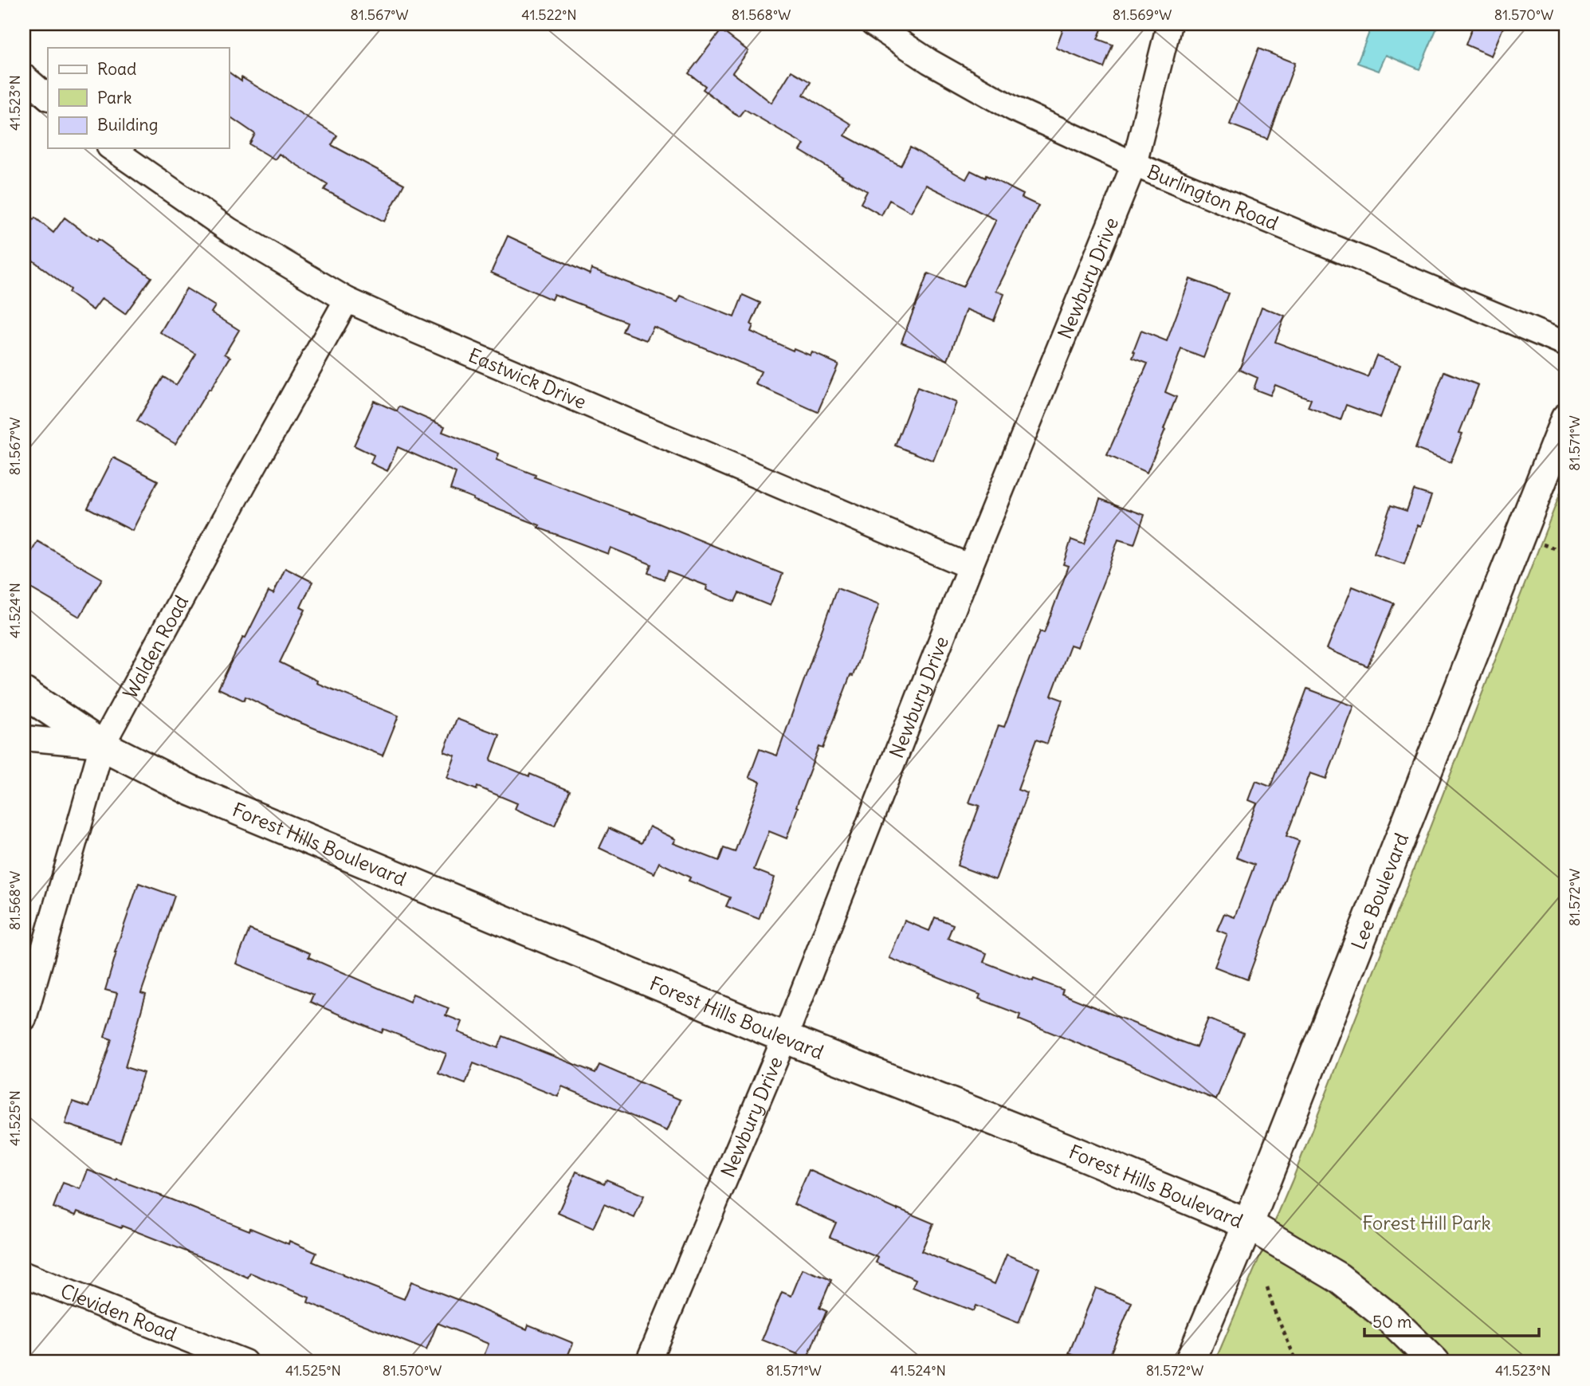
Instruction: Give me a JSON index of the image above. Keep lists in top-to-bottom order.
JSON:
{
  "streets": {
    "street": [
      "Burlington Road",
      "Newbury Drive",
      "Eastwick Drive",
      "Walden Road",
      "Forest Hills Boulevard",
      "Lee Boulevard",
      "Cleviden Road"
    ]
  },
  "crossings": [
    ["Burlington Road", "Newbury Drive"],
    ["Newbury Drive", "Eastwick Drive"],
    ["Newbury Drive", "Forest Hills Boulevard"],
    ["Eastwick Drive", "Walden Road"],
    ["Walden Road", "Forest Hills Boulevard"],
    ["Forest Hills Boulevard", "Lee Boulevard"]
  ],
  "parks": ["Forest Hill Park"],
  "legend": ["Road", "Park", "Building"],
  "scale_bar": "50 m",
  "coordinates": [
    "81.567°W",
    "41.522°N",
    "81.568°W",
    "81.569°W",
    "81.570°W",
    "41.523°N",
    "81.571°W",
    "41.524°N",
    "81.572°W",
    "41.525°N"
  ]
}
